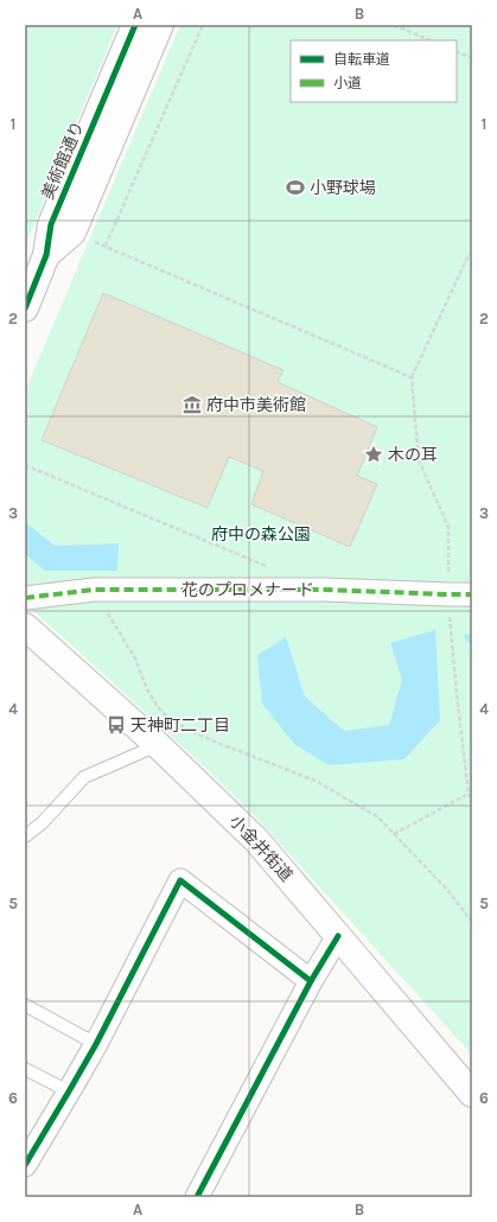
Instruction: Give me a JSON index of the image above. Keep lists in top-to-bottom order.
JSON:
{
  "streets": {
    "main road": ["美術館通り", "小金井街道"],
    "street": ["花のプロメナード"]
  },
  "parks": ["府中の森公園"],
  "places": {
    "sports": ["小野球場"],
    "museum": ["府中市美術館"],
    "place": ["木の耳"],
    "bus stop": ["天神町二丁目"]
  },
  "legend": ["自転車道", "小道"],
  "grid": {
    "columns": ["A", "B"],
    "rows": [
      "1",
      "2",
      "3",
      "4",
      "5",
      "6"
    ]
  }
}
